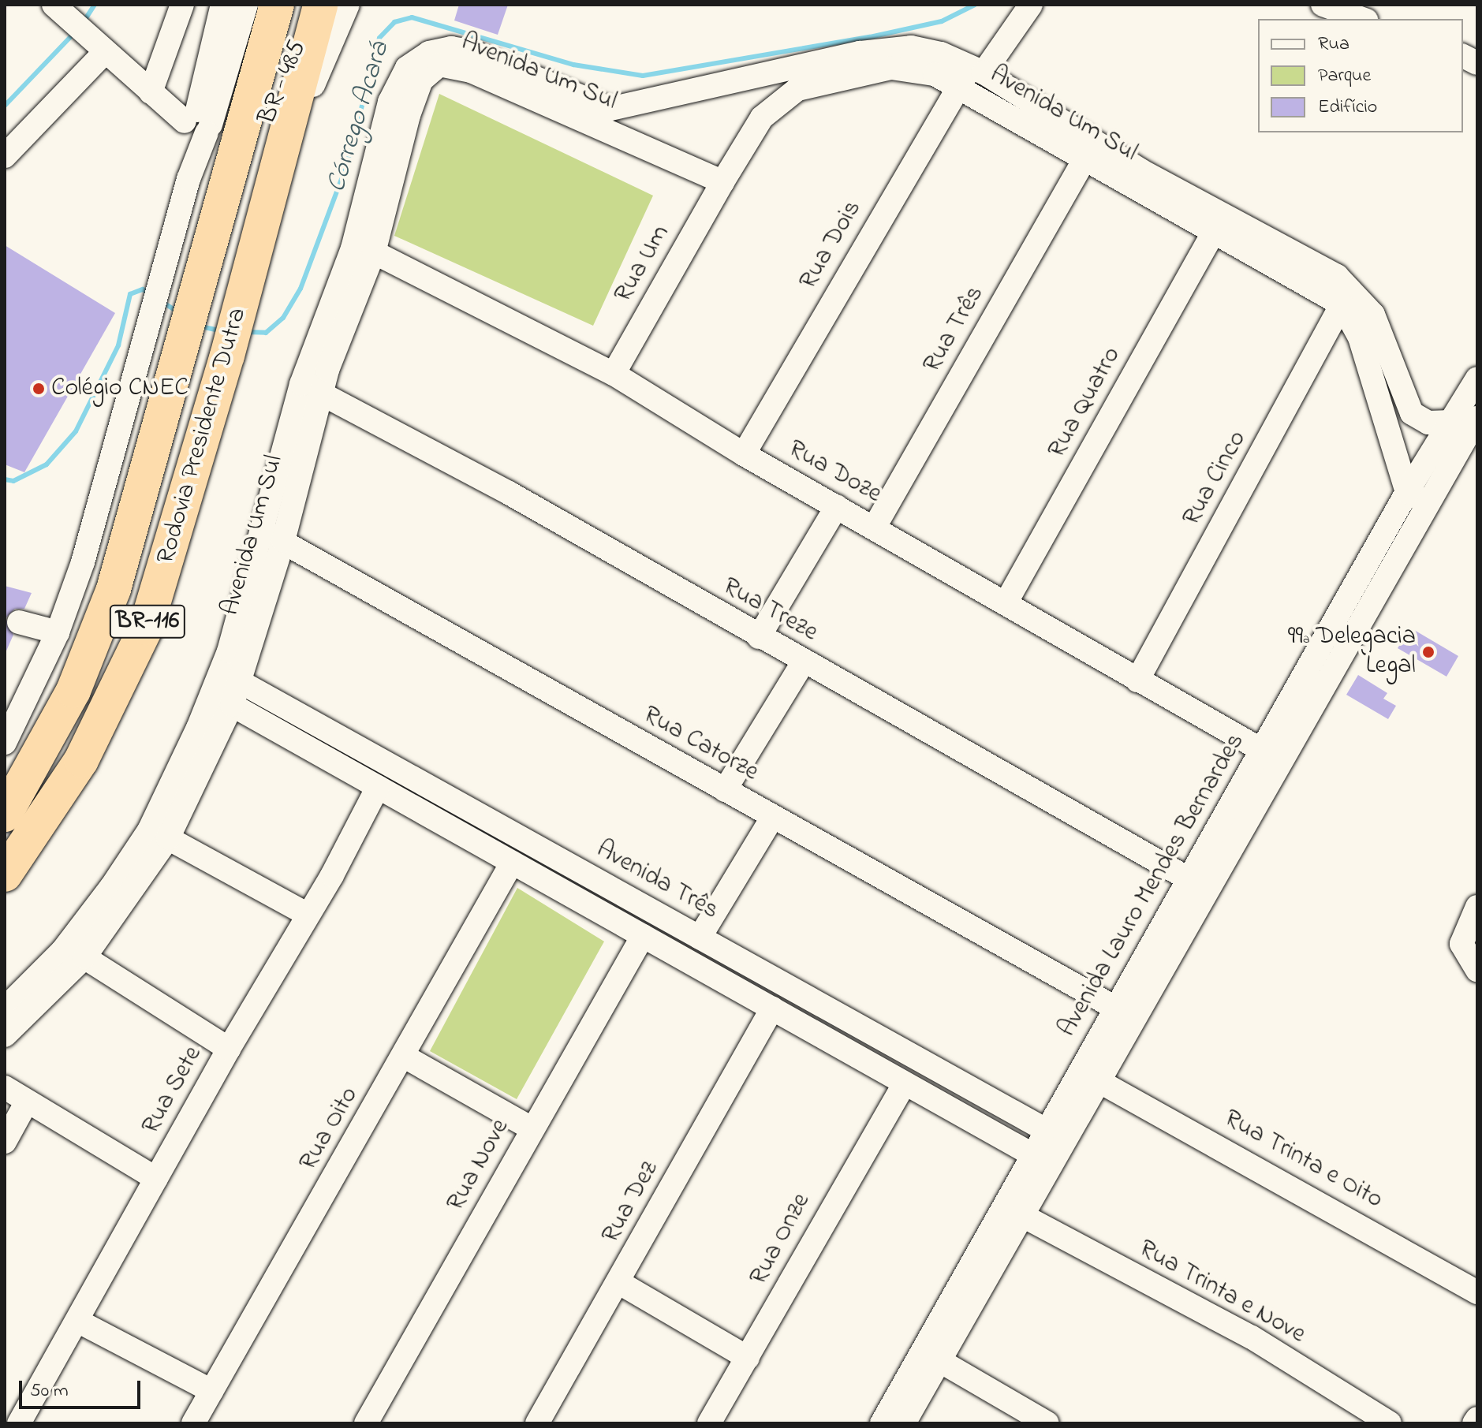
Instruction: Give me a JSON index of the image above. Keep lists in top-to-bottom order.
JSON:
{
  "streets": {
    "highway": ["Rodovia Presidente Dutra", "BR-116"],
    "street": [
      "Avenida Um Sul",
      "BR - 485",
      "Rua Dois",
      "Rua Um",
      "Rua Três",
      "Rua Quatro",
      "Rua Doze",
      "Rua Cinco",
      "Rua Treze",
      "Rua Catorze",
      "Avenida Três",
      "Avenida Lauro Mendes Bernardes",
      "Rua Sete",
      "Rua Oito",
      "Rua Trinta e Oito",
      "Rua Nove",
      "Rua Dez",
      "Rua Onze",
      "Rua Trinta e Nove"
    ]
  },
  "crossings": [
    ["Avenida Um Sul", "Rua Dois"],
    ["Avenida Um Sul", "Rua Um"],
    ["Avenida Um Sul", "Rua Três"],
    ["Avenida Um Sul", "Rua Quatro"],
    ["Avenida Um Sul", "Rua Doze"],
    ["Avenida Um Sul", "Rua Cinco"],
    ["Avenida Um Sul", "Rua Treze"],
    ["Avenida Um Sul", "Rua Catorze"],
    ["Avenida Um Sul", "Avenida Três"],
    ["Avenida Um Sul", "Avenida Lauro Mendes Bernardes"],
    ["BR - 485", "Rodovia Presidente Dutra"],
    ["Rua Dois", "Rua Doze"],
    ["Rua Um", "Rua Doze"],
    ["Rua Três", "Rua Doze"],
    ["Rua Quatro", "Rua Doze"],
    ["Rua Doze", "Rua Cinco"],
    ["Rua Doze", "Avenida Lauro Mendes Bernardes"],
    ["Rua Treze", "Avenida Lauro Mendes Bernardes"],
    ["Rua Catorze", "Avenida Lauro Mendes Bernardes"],
    ["Avenida Três", "Avenida Lauro Mendes Bernardes"],
    ["Avenida Lauro Mendes Bernardes", "Rua Trinta e Oito"],
    ["Avenida Lauro Mendes Bernardes", "Rua Trinta e Nove"]
  ],
  "water": ["Córrego Acará"],
  "places": ["Colégio CNEC", "99ª Delegacia Legal"],
  "legend": ["Rua", "Parque", "Edifício"],
  "scale_bar": "50 m"
}
